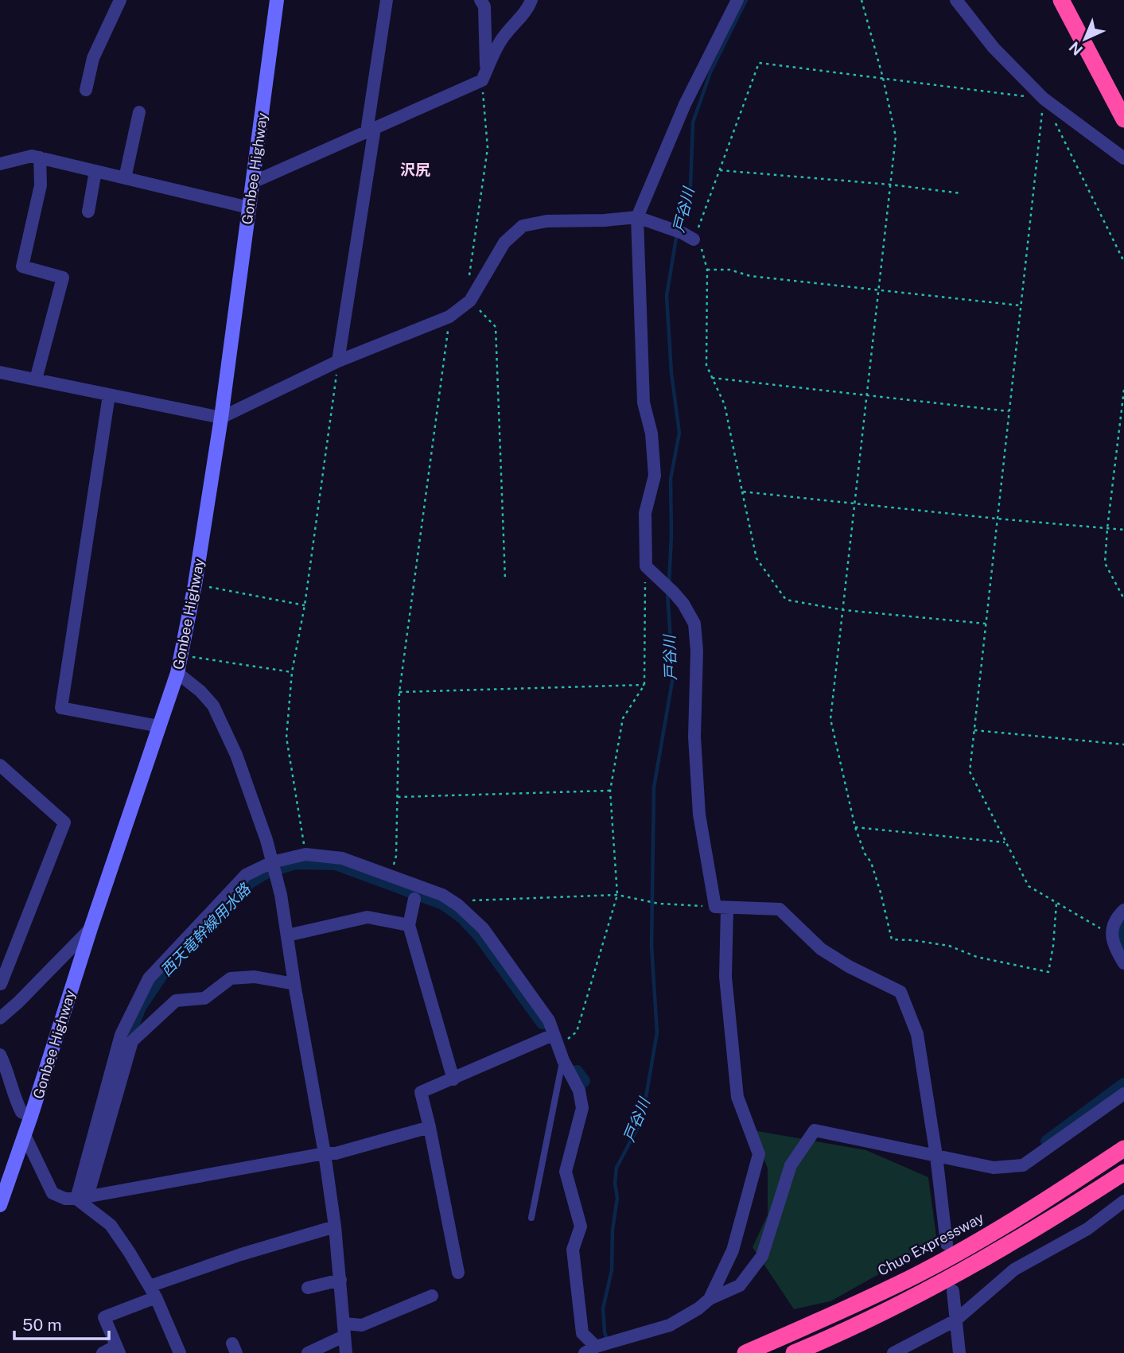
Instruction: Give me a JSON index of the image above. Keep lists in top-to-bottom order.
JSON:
{
  "streets": {
    "highway": ["Chuo Expressway"],
    "street": ["Gonbee Highway"]
  },
  "districts": ["沢尻"],
  "water": ["戸谷川", "西天竜幹線用水路"],
  "scale_bar": "50 m",
  "north": "bottom left"
}
